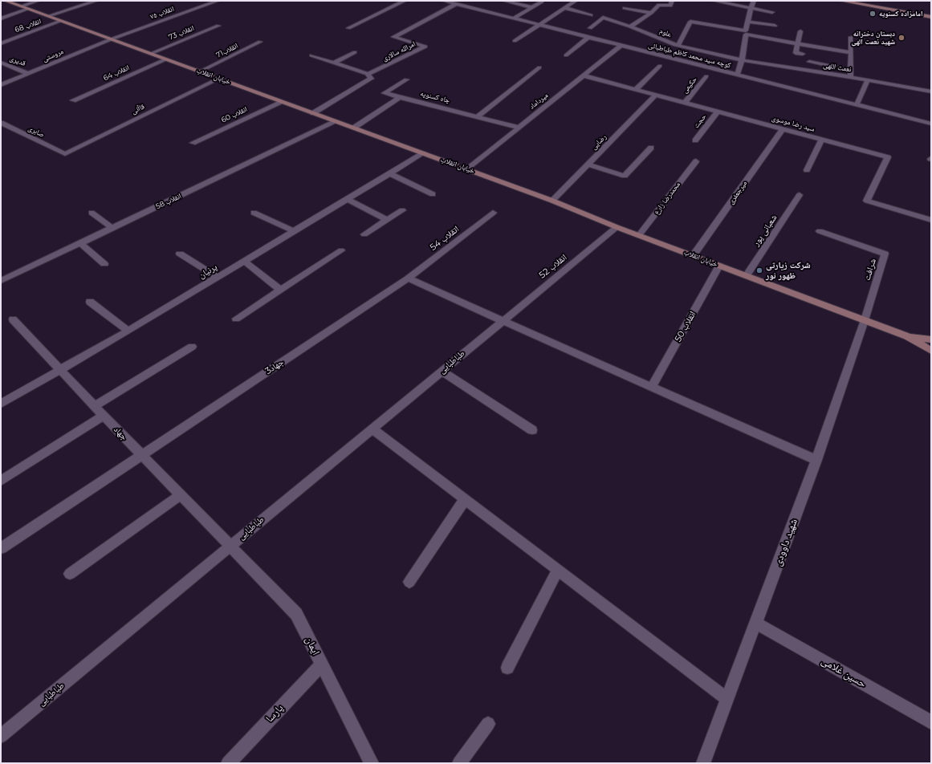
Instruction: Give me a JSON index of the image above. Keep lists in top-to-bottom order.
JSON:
{
  "streets": {
    "main road": ["خیابان انقلاب"],
    "street": [
      "انقلاب ۷۵",
      "انقلاب 68",
      "انقلاب 73",
      "علوم",
      "انقلاب71",
      "امرالله سالاری",
      "مروستی",
      "کوچه سید محمد کاظم طباطبائی",
      "قدیری",
      "نعمت اللهی",
      "انقلاب 64",
      "حکیمی",
      "چاه کسنویه",
      "میرداماد",
      "قاآنی",
      "انقلاب 60",
      "حجت",
      "سید رضا موسوی",
      "صابری",
      "رضایی",
      "میرجعفری",
      "محمدرضا زارع",
      "انقلاب 58",
      "شعبانی پور",
      "اتقلاب 54",
      "انقلاب 52",
      "شرافت",
      "پرنیان",
      "انقلاب 50",
      "طباطبایی",
      "جهاد3",
      "جهاد",
      "شهید داوودی",
      "ایمان",
      "حسین غلامی",
      "پارسا"
    ]
  },
  "crossings": [
    ["انقلاب ۷۵", "مروستی"],
    ["انقلاب ۷۵", "خیابان انقلاب"],
    ["انقلاب 68", "خیابان انقلاب"],
    ["انقلاب 73", "خیابان انقلاب"],
    ["علوم", "نعمت اللهی"],
    ["انقلاب71", "خیابان انقلاب"],
    ["امرالله سالاری", "کوچه سید محمد کاظم طباطبائی"],
    ["مروستی", "قدیری"],
    ["مروستی", "خیابان انقلاب"],
    ["کوچه سید محمد کاظم طباطبائی", "میرداماد"],
    ["انقلاب 64", "خیابان انقلاب"],
    ["خیابان انقلاب", "میرداماد"],
    ["خیابان انقلاب", "قاآنی"],
    ["خیابان انقلاب", "انقلاب 60"],
    ["خیابان انقلاب", "رضایی"],
    ["خیابان انقلاب", "میرجعفری"],
    ["خیابان انقلاب", "محمدرضا زارع"],
    ["خیابان انقلاب", "انقلاب 58"],
    ["خیابان انقلاب", "شعبانی پور"],
    ["خیابان انقلاب", "انقلاب 52"],
    ["خیابان انقلاب", "شرافت"],
    ["خیابان انقلاب", "پرنیان"],
    ["خیابان انقلاب", "انقلاب 50"],
    ["خیابان انقلاب", "شهید داوودی"],
    ["حکیمی", "سید رضا موسوی"],
    ["چاه کسنویه", "میرداماد"],
    ["میرداماد", "سید رضا موسوی"],
    ["قاآنی", "صابری"],
    ["حجت", "سید رضا موسوی"],
    ["سید رضا موسوی", "رضایی"],
    ["سید رضا موسوی", "میرجعفری"],
    ["اتقلاب 54", "جهاد3"],
    ["انقلاب 52", "طباطبایی"],
    ["شرافت", "شهید داوودی"],
    ["پرنیان", "جهاد"],
    ["طباطبایی", "جهاد"],
    ["طباطبایی", "ایمان"],
    ["جهاد3", "جهاد"],
    ["جهاد", "ایمان"],
    ["شهید داوودی", "حسین غلامی"],
    ["ایمان", "پارسا"]
  ],
  "places": ["امامزاده کسنویه", "دبستان دخترانه شهید نعمت الهی", "شرکت زیارتی ظهور نور"]
}
